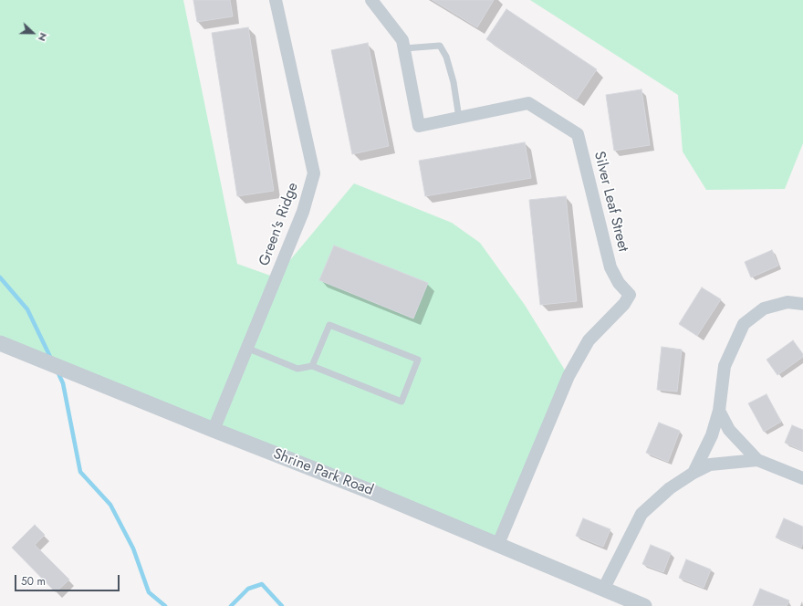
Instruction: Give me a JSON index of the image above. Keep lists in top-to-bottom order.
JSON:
{
  "streets": {
    "street": ["Silver Leaf Street", "Green's Ridge", "Shrine Park Road"]
  },
  "crossings": [
    ["Silver Leaf Street", "Shrine Park Road"],
    ["Green's Ridge", "Shrine Park Road"]
  ],
  "scale_bar": "50 m",
  "north": "right"
}
